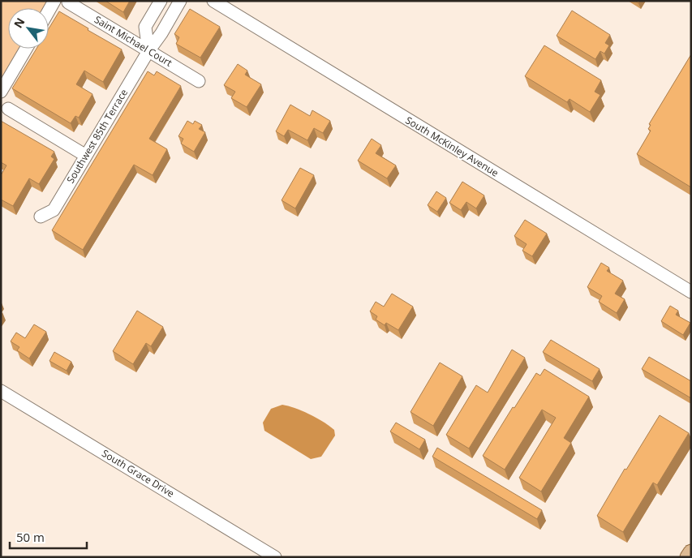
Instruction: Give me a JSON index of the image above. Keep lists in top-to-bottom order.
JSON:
{
  "streets": {
    "street": [
      "Saint Michael Court",
      "Southwest 85th Terrace",
      "South McKinley Avenue",
      "South Grace Drive"
    ]
  },
  "crossings": [
    ["Saint Michael Court", "Southwest 85th Terrace"]
  ],
  "scale_bar": "50 m",
  "north": "top left"
}
